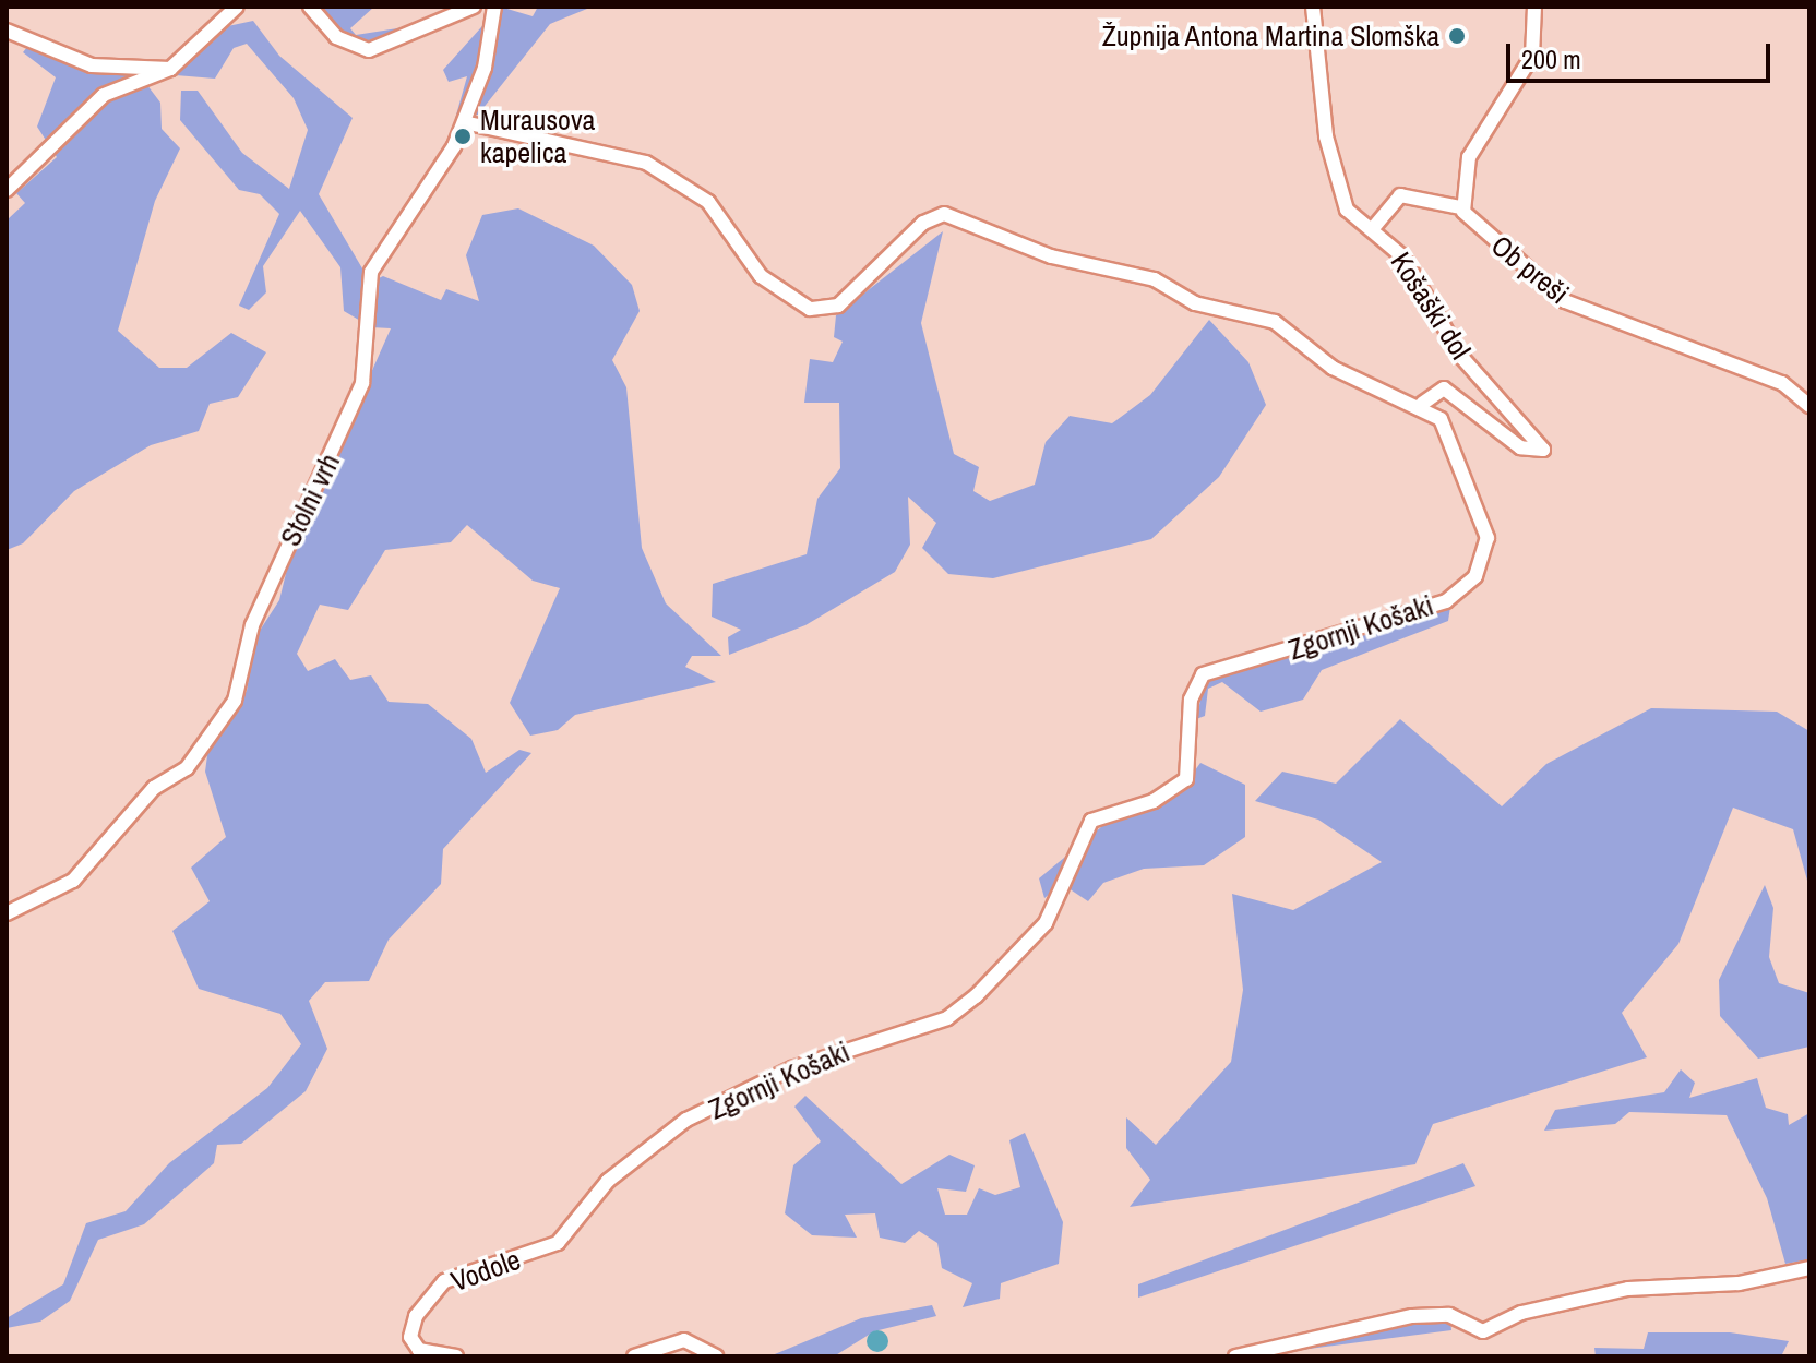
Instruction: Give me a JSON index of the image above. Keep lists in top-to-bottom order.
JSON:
{
  "streets": {
    "street": [
      "Ob preši",
      "Košaški dol",
      "Stolni vrh",
      "Zgornji Košaki",
      "Vodole"
    ]
  },
  "crossings": [
    ["Košaški dol", "Zgornji Košaki"],
    ["Stolni vrh", "Zgornji Košaki"],
    ["Zgornji Košaki", "Vodole"]
  ],
  "places": ["Župnija Antona Martina Slomška", "Murausova kapelica"],
  "scale_bar": "200 m"
}
